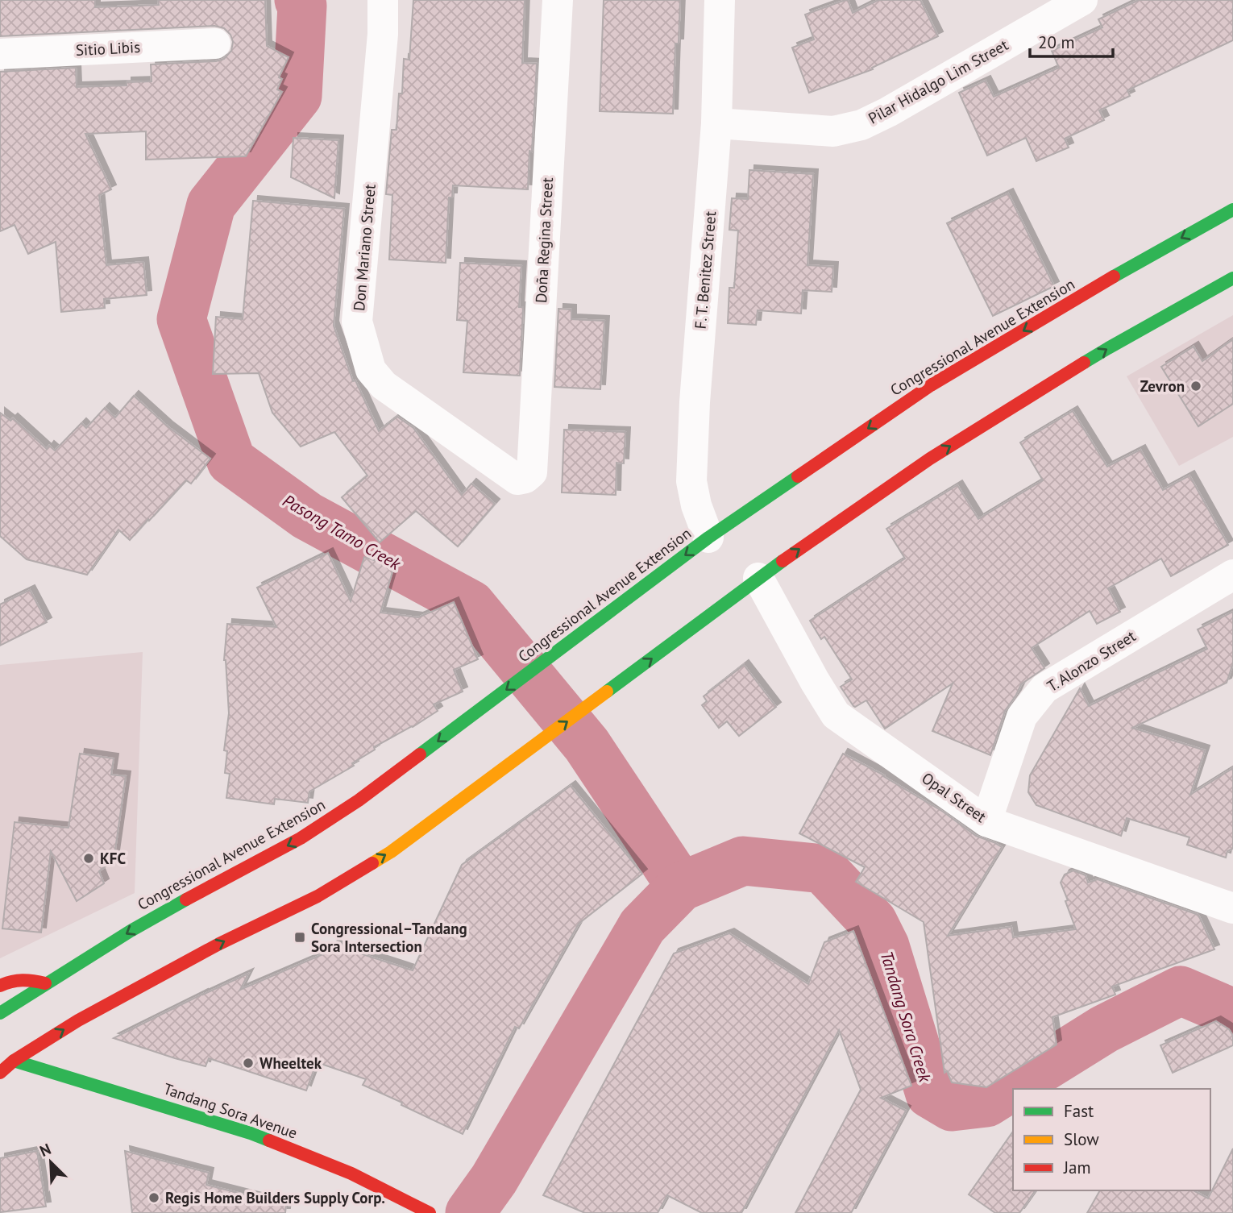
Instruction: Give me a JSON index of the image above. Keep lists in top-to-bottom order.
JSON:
{
  "streets": {
    "main road": ["Congressional Avenue Extension", "Tandang Sora Avenue"],
    "street": [
      "Sitio Libis",
      "Pilar Hidalgo Lim Street",
      "Doña Regina Street",
      "Don Mariano Street",
      "F. T. Benitez Street",
      "T. Alonzo Street",
      "Opal Street"
    ]
  },
  "crossings": [
    ["Pilar Hidalgo Lim Street", "F. T. Benitez Street"],
    ["Doña Regina Street", "Don Mariano Street"],
    ["F. T. Benitez Street", "Congressional Avenue Extension"],
    ["T. Alonzo Street", "Opal Street"]
  ],
  "water": ["Pasong Tamo Creek", "Tandang Sora Creek"],
  "places": {
    "other": [
      "Zevron",
      "KFC",
      "Wheeltek",
      "Regis Home Builders Supply Corp."
    ],
    "transit": ["Congressional–Tandang Sora Intersection"]
  },
  "legend": ["Fast", "Slow", "Jam"],
  "scale_bar": "20 m",
  "north": "top left"
}
